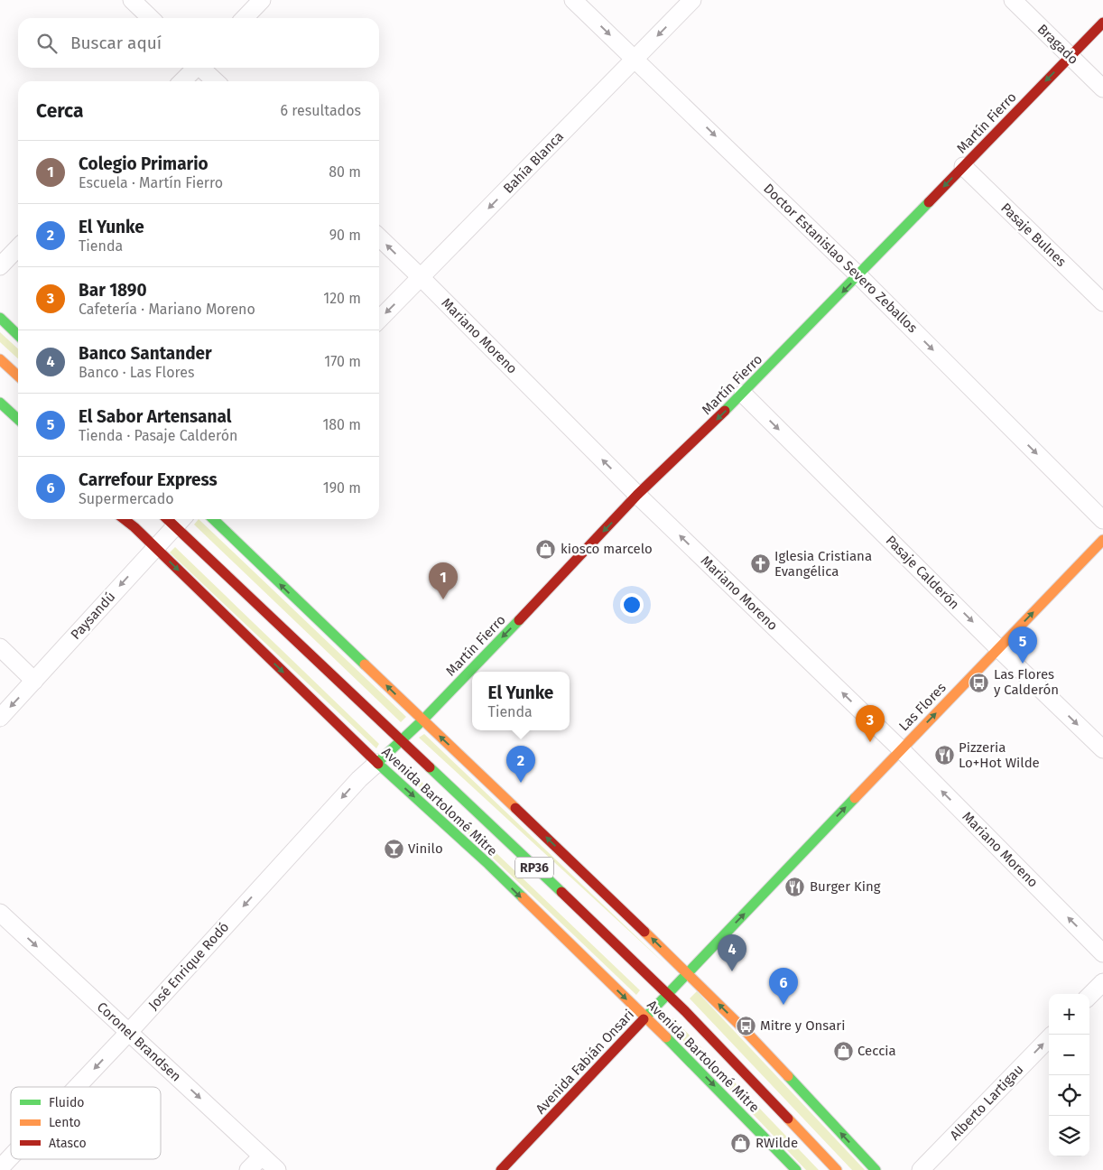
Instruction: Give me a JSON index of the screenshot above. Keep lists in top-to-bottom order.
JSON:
{
  "streets": {
    "street": [
      "Bragado",
      "Martín Fierro",
      "Bahía Blanca",
      "Pasaje Bulnes",
      "Doctor Estanislao Severo Zeballos",
      "Mariano Moreno",
      "Pasaje Calderón",
      "Paysandú",
      "Las Flores",
      "Avenida Bartolomé Mitre",
      "RP36",
      "José Enrique Rodó",
      "Coronel Brandsen",
      "Avenida Fabián Onsari",
      "Alberto Lartigau"
    ]
  },
  "crossings": [
    ["Bragado", "Martín Fierro"],
    ["Martín Fierro", "Pasaje Bulnes"],
    ["Martín Fierro", "Doctor Estanislao Severo Zeballos"],
    ["Martín Fierro", "Mariano Moreno"],
    ["Martín Fierro", "Pasaje Calderón"],
    ["Martín Fierro", "Avenida Bartolomé Mitre"],
    ["Martín Fierro", "José Enrique Rodó"],
    ["Bahía Blanca", "Doctor Estanislao Severo Zeballos"],
    ["Bahía Blanca", "Mariano Moreno"],
    ["Mariano Moreno", "Las Flores"],
    ["Pasaje Calderón", "Las Flores"],
    ["Paysandú", "Avenida Bartolomé Mitre"],
    ["Las Flores", "Avenida Fabián Onsari"],
    ["Avenida Bartolomé Mitre", "José Enrique Rodó"],
    ["Avenida Bartolomé Mitre", "Avenida Fabián Onsari"],
    ["José Enrique Rodó", "Coronel Brandsen"]
  ],
  "one_way": [
    "Martín Fierro",
    "Bahía Blanca",
    "Doctor Estanislao Severo Zeballos",
    "Mariano Moreno",
    "Pasaje Calderón",
    "Paysandú",
    "Las Flores",
    "José Enrique Rodó",
    "Coronel Brandsen",
    "Alberto Lartigau"
  ],
  "places": {
    "shop": ["kiosco marcelo", "Ceccia", "RWilde"],
    "church": ["Iglesia Cristiana Evangélica"],
    "bus stop": ["Las Flores y Calderón", "Mitre y Onsari"],
    "restaurant": ["Pizzeria Lo+Hot Wilde", "Burger King"],
    "bar": ["Vinilo"]
  },
  "legend": ["Fluido", "Lento", "Atasco"],
  "page": {
    "search": "Buscar aquí",
    "heading": ["Cerca", "6 resultados"],
    "list": [
      {
        "mark": "1",
        "name": "Colegio Primario",
        "note": "Escuela · Martín Fierro",
        "value": "80 m"
      },
      {
        "mark": "2",
        "name": "El Yunke",
        "note": "Tienda",
        "value": "90 m"
      },
      {
        "mark": "3",
        "name": "Bar 1890",
        "note": "Cafetería · Mariano Moreno",
        "value": "120 m"
      },
      {
        "mark": "4",
        "name": "Banco Santander",
        "note": "Banco · Las Flores",
        "value": "170 m"
      },
      {
        "mark": "5",
        "name": "El Sabor Artensanal",
        "note": "Tienda · Pasaje Calderón",
        "value": "180 m"
      },
      {
        "mark": "6",
        "name": "Carrefour Express",
        "note": "Supermercado",
        "value": "190 m"
      }
    ],
    "pins": [
      "1",
      "5",
      "3",
      "2",
      "4",
      "6"
    ],
    "popup": ["El Yunke", "Tienda"],
    "map_buttons": ["+", "−"]
  }
}
